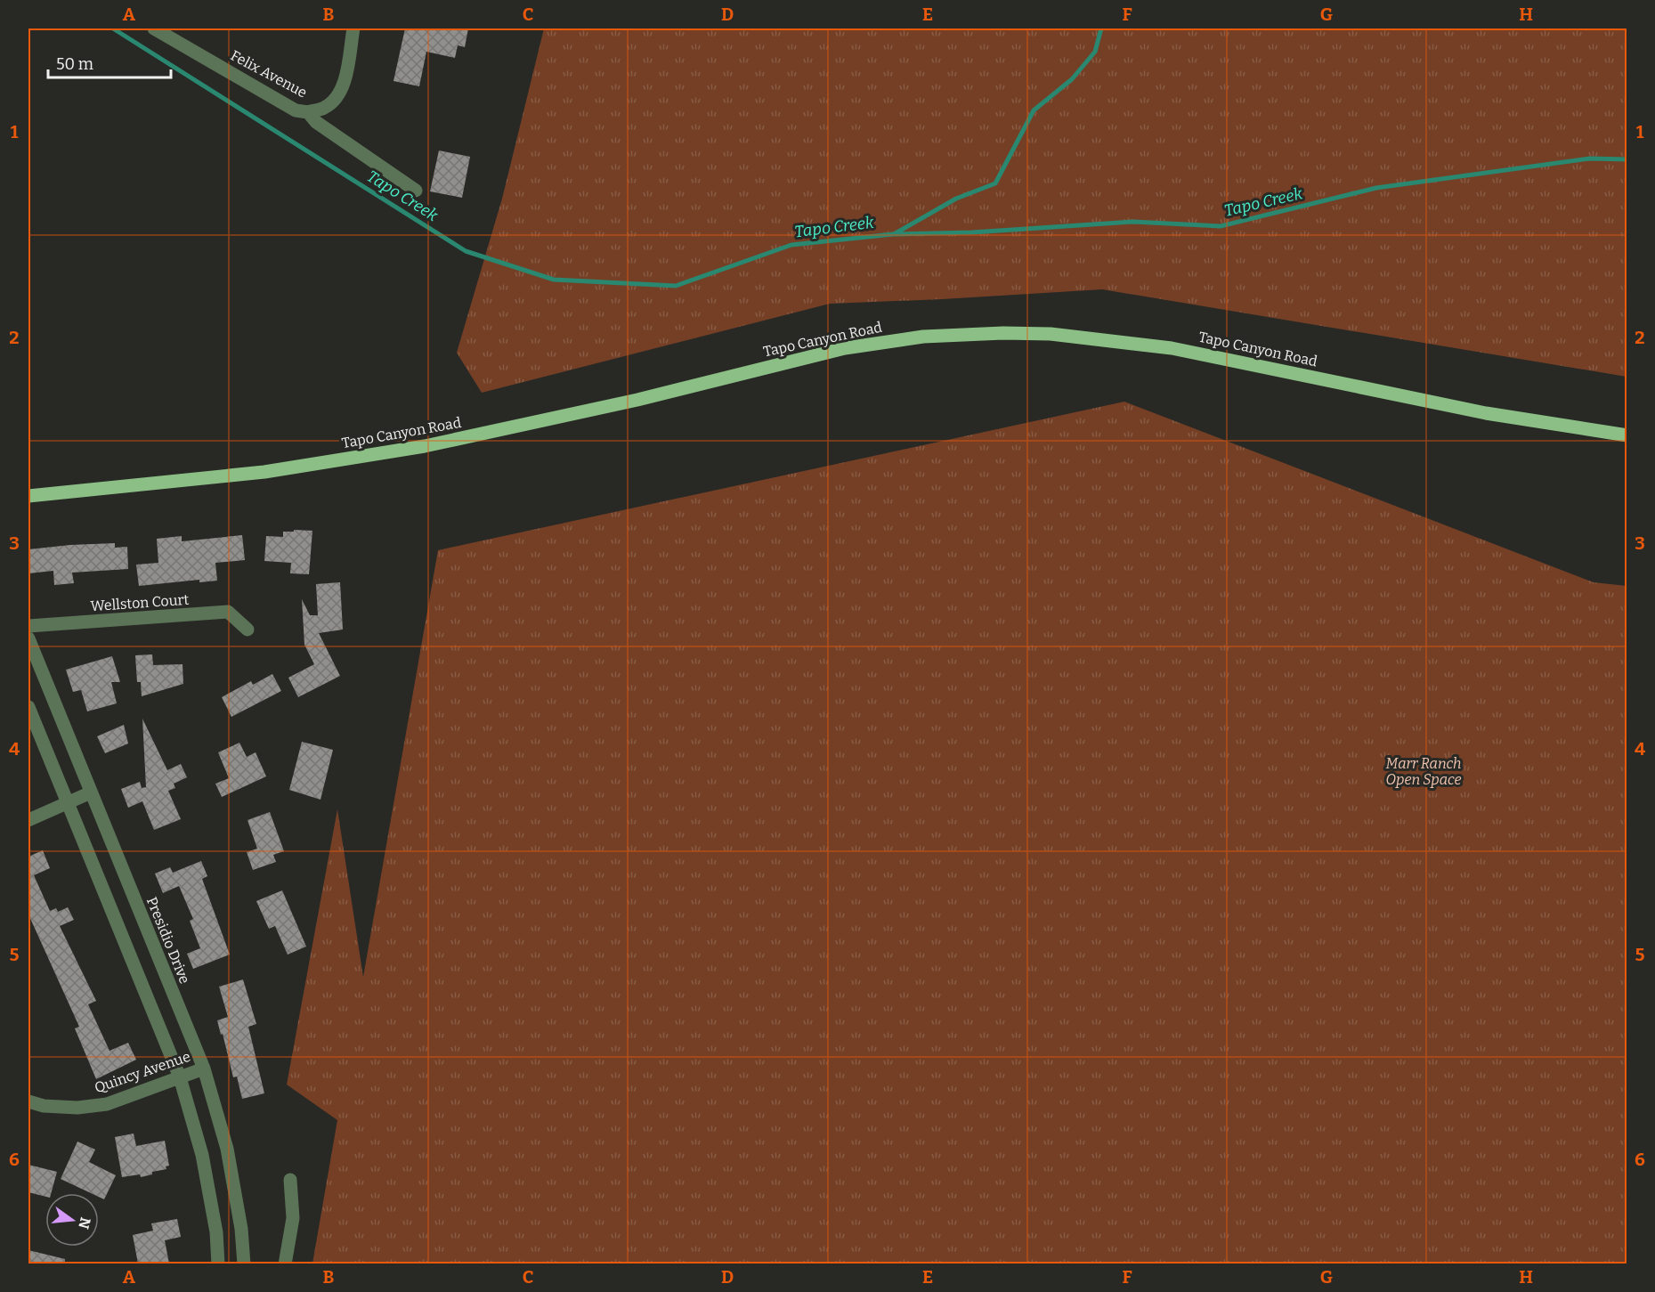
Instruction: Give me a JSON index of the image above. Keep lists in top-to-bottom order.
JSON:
{
  "streets": {
    "main road": ["Tapo Canyon Road"],
    "street": [
      "Felix Avenue",
      "Wellston Court",
      "Presidio Drive",
      "Quincy Avenue"
    ]
  },
  "crossings": [
    ["Presidio Drive", "Quincy Avenue"]
  ],
  "water": ["Tapo Creek"],
  "parks": ["Marr Ranch Open Space"],
  "scale_bar": "50 m",
  "north": "right",
  "grid": {
    "columns": [
      "A",
      "B",
      "C",
      "D",
      "E",
      "F",
      "G",
      "H"
    ],
    "rows": [
      "1",
      "2",
      "3",
      "4",
      "5",
      "6"
    ]
  }
}
